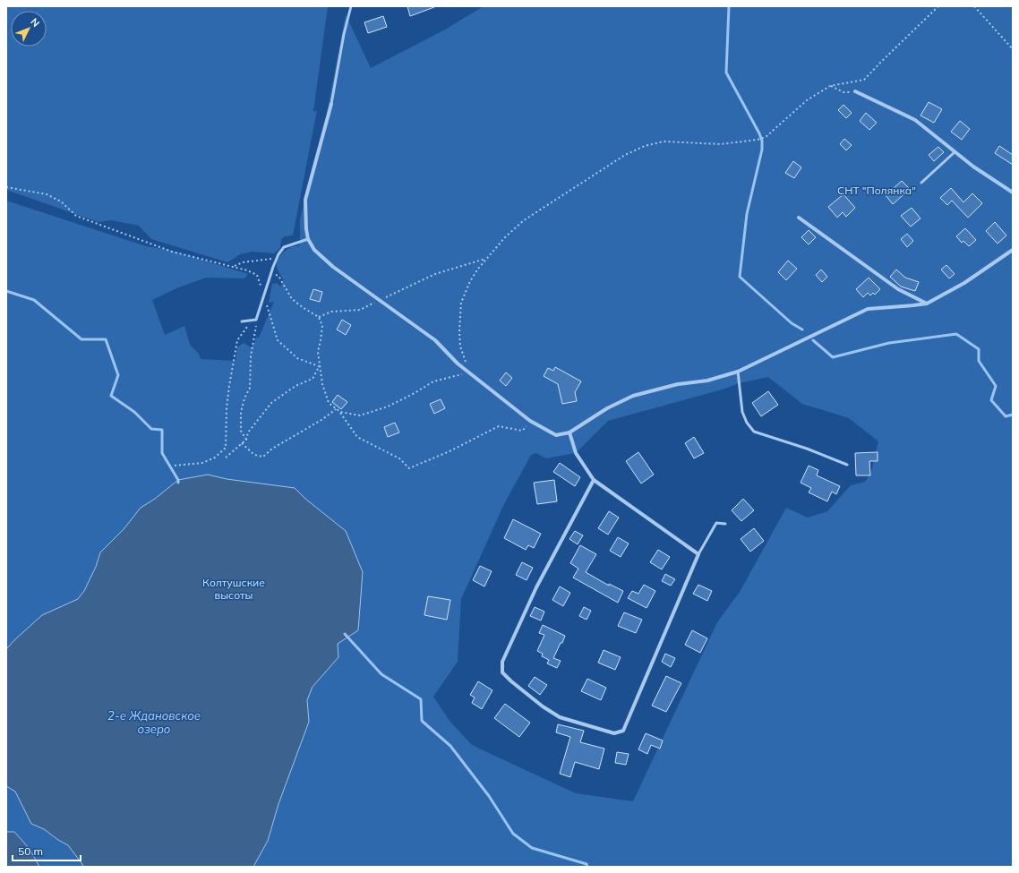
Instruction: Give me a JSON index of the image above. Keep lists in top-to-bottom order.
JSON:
{
  "water": ["2-е Ждановское озеро"],
  "parks": ["СНТ \"Полянка\"", "Колтушские высоты"],
  "scale_bar": "50 m",
  "north": "top right"
}
